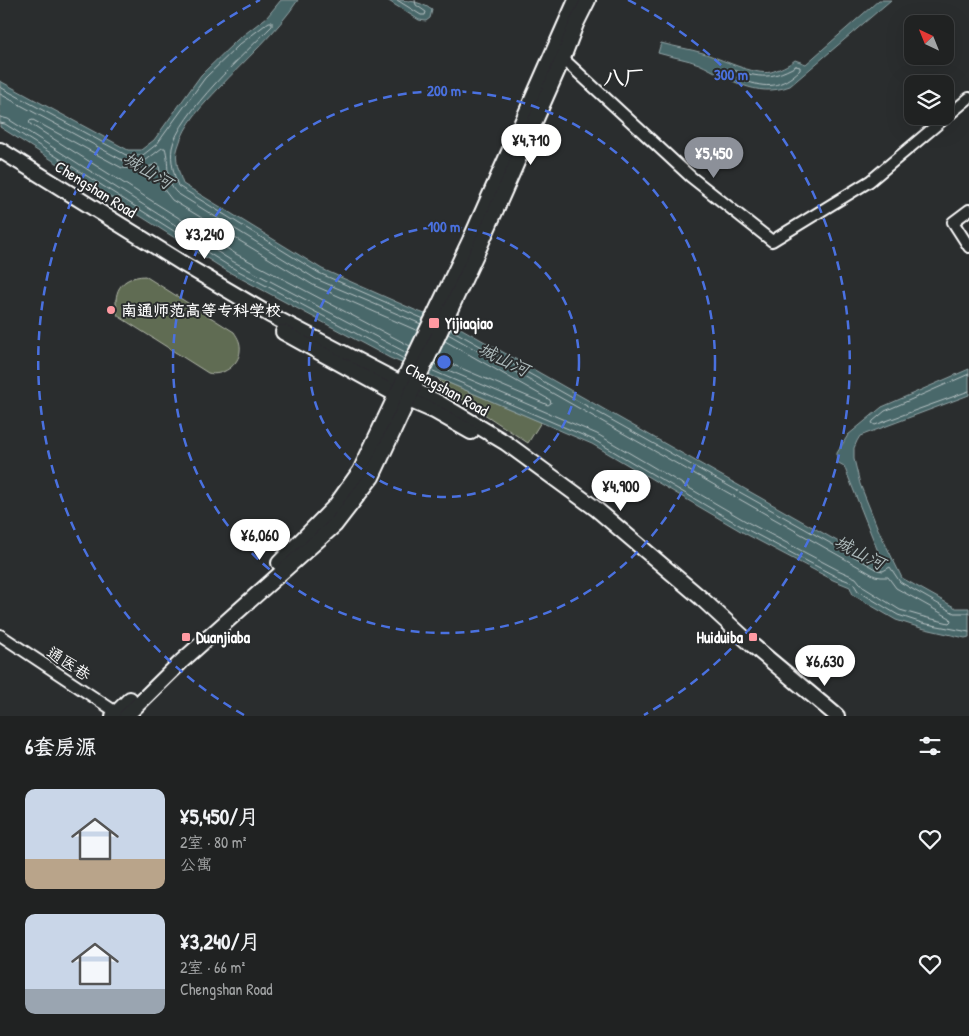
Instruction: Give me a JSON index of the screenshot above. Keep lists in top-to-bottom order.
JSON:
{
  "streets": {
    "main road": ["Chengshan Road"],
    "street": ["通医巷"]
  },
  "districts": ["八厂"],
  "water": ["城山河"],
  "places": {
    "other": ["南通师范高等专科学校"],
    "transit": ["Yijiaqiao", "Duanjiaba", "Huiduiba"]
  },
  "north": "top left",
  "page": {
    "price": [
      "¥4,710",
      "¥5,450",
      "¥3,240",
      "¥4,900",
      "¥6,060",
      "¥6,630"
    ],
    "heading": "6套房源",
    "list": [
      {
        "name": "¥5,450/月",
        "note": "2室 · 80 m² · 公寓"
      },
      {
        "name": "¥3,240/月",
        "note": "2室 · 66 m² · Chengshan Road"
      }
    ]
  },
  "rings": ["300 m", "200 m", "100 m"]
}
